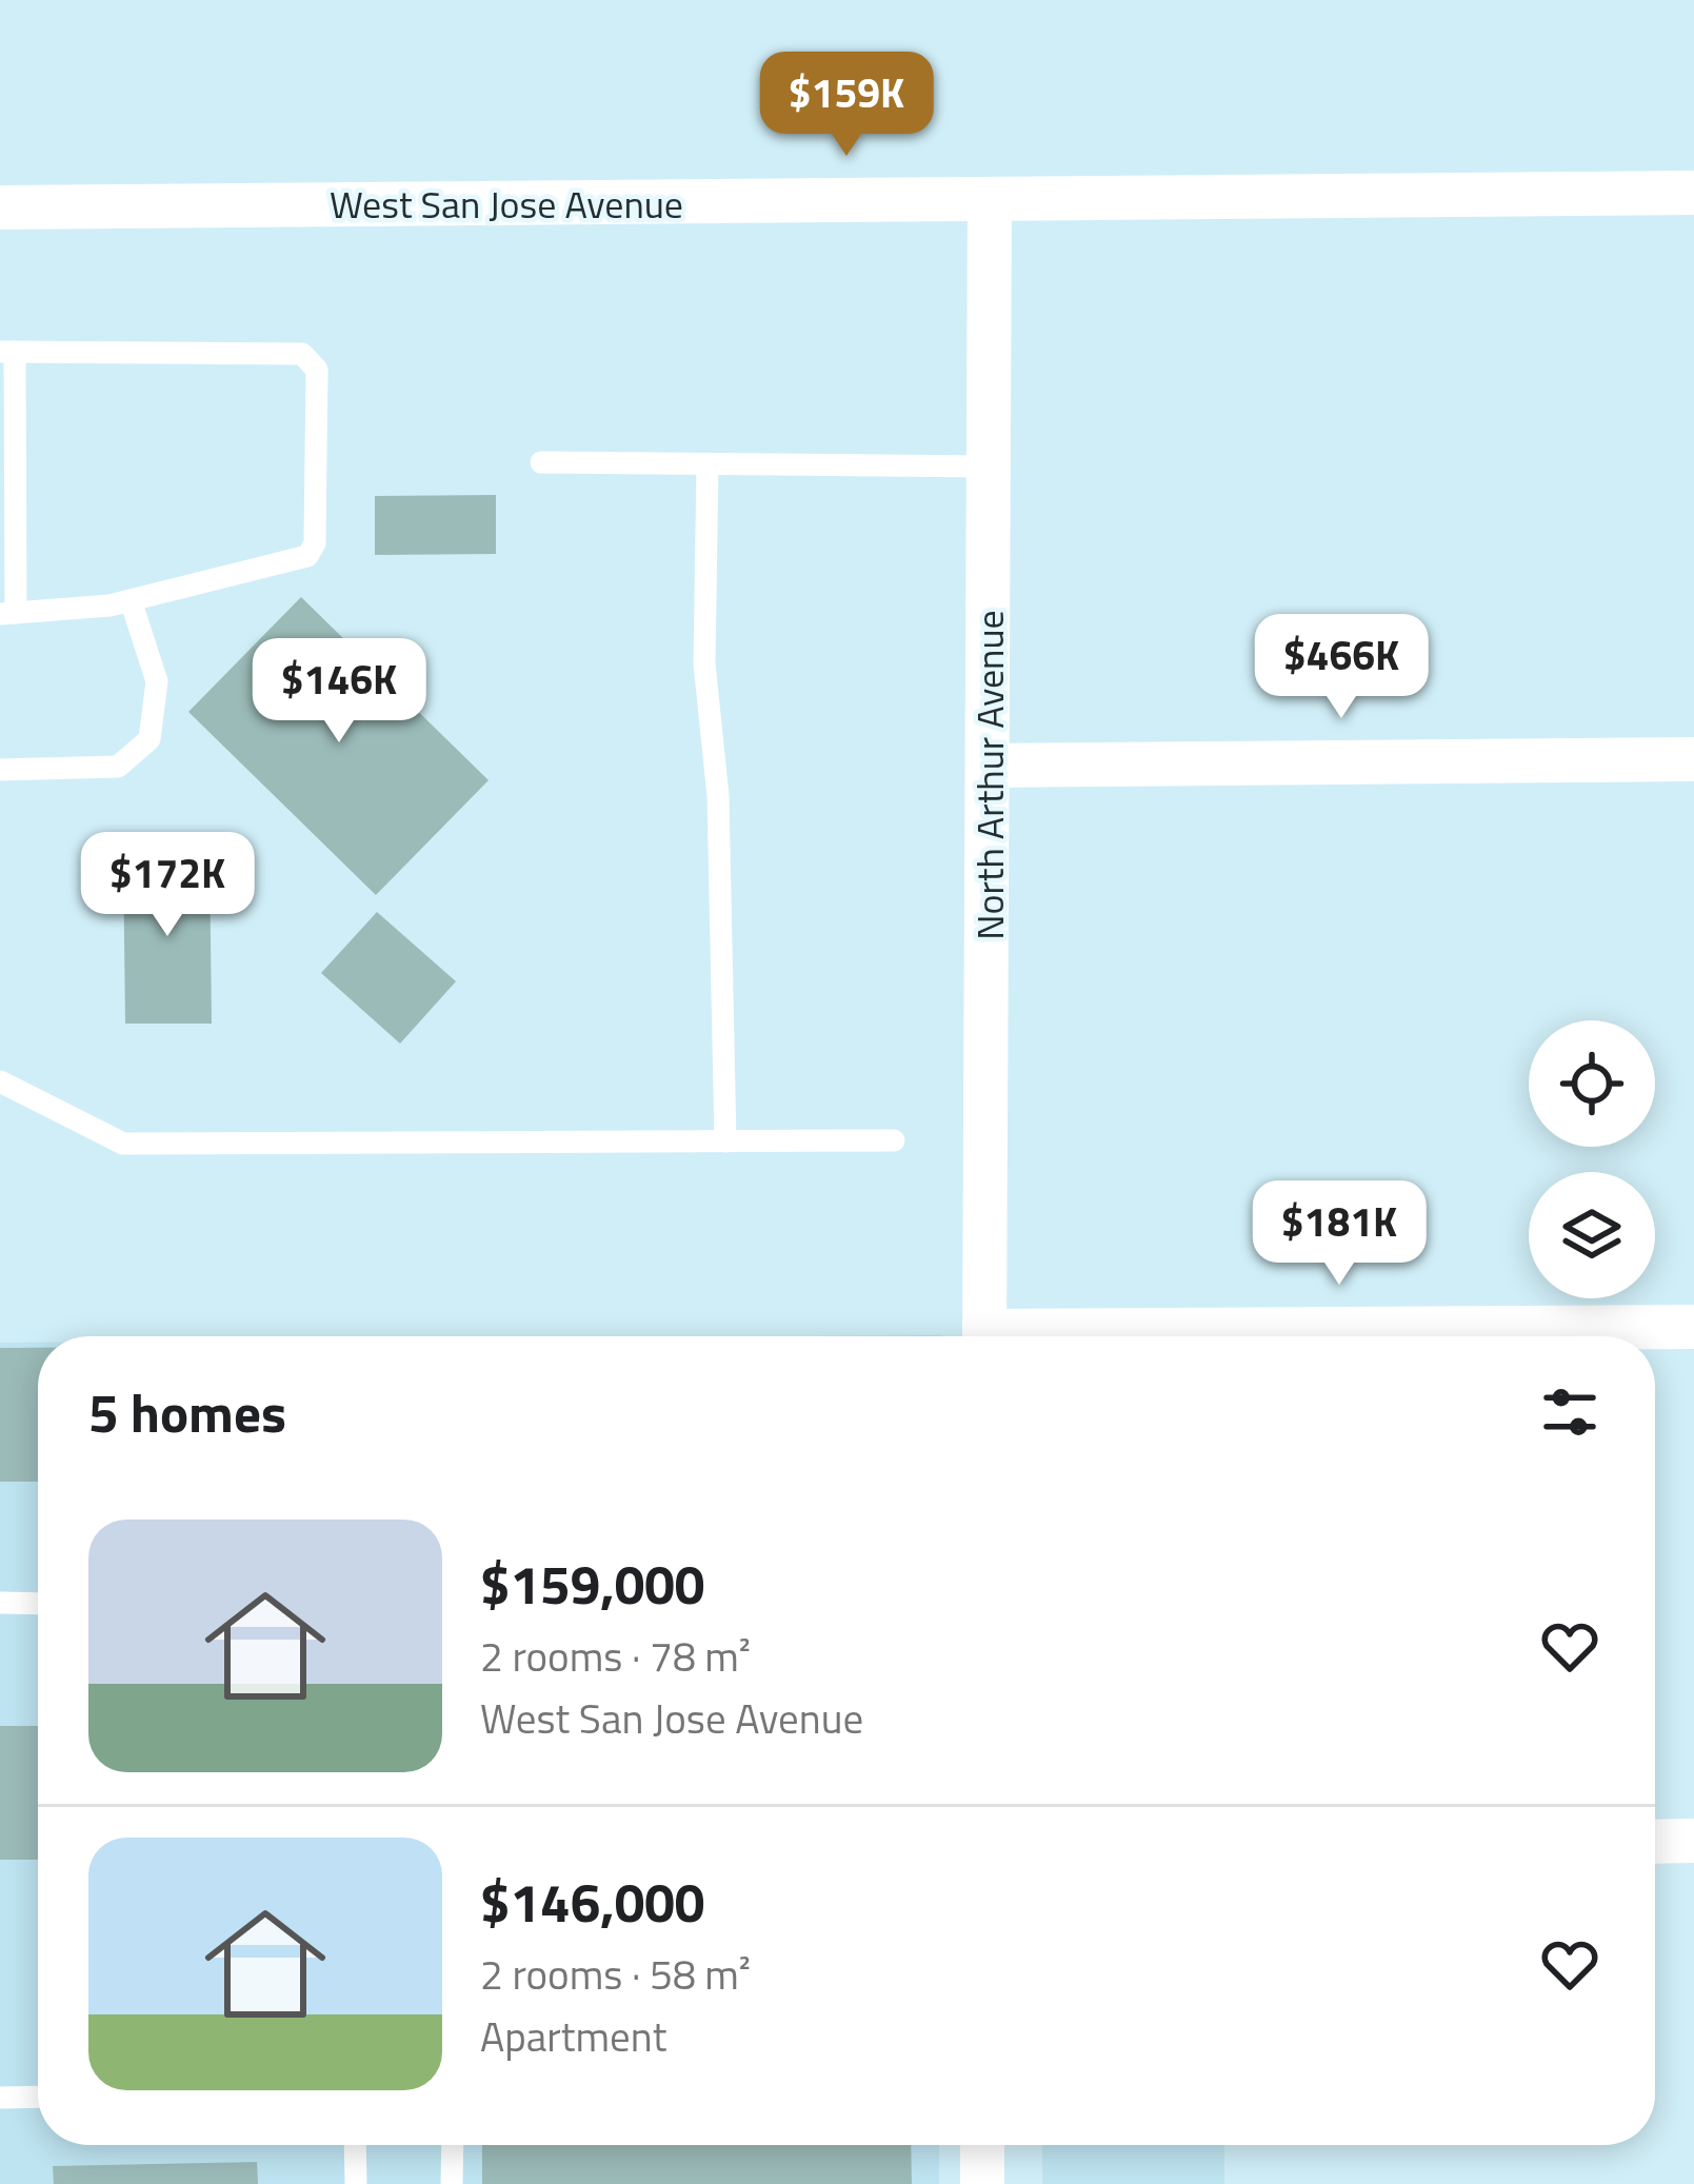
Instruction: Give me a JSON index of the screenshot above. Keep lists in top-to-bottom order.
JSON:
{
  "streets": {
    "street": ["West San Jose Avenue", "North Arthur Avenue"]
  },
  "crossings": [
    ["West San Jose Avenue", "North Arthur Avenue"]
  ],
  "page": {
    "price": [
      "$159K",
      "$466K",
      "$146K",
      "$172K",
      "$181K"
    ],
    "heading": "5 homes",
    "list": [
      {
        "name": "$159,000",
        "note": "2 rooms · 78 m² · West San Jose Avenue"
      },
      {
        "name": "$146,000",
        "note": "2 rooms · 58 m² · Apartment"
      }
    ]
  }
}
